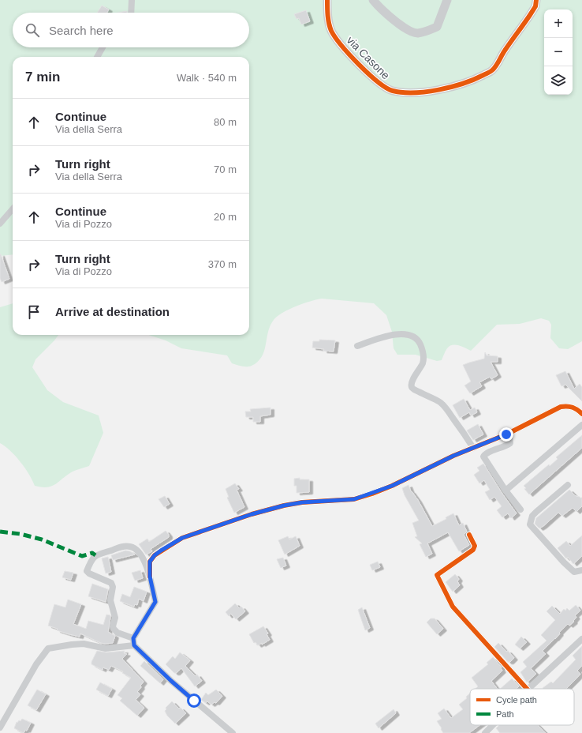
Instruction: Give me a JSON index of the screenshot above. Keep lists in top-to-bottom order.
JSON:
{
  "streets": {
    "street": ["via Casone"]
  },
  "legend": ["Cycle path", "Path"],
  "page": {
    "map_buttons": ["+", "−"],
    "search": "Search here",
    "heading": ["7 min", "Walk · 540 m"],
    "list": [
      ["Continue", "Via della Serra", "80 m"],
      ["Turn right", "Via della Serra", "70 m"],
      ["Continue", "Via di Pozzo", "20 m"],
      ["Turn right", "Via di Pozzo", "370 m"],
      "Arrive at destination"
    ]
  }
}
